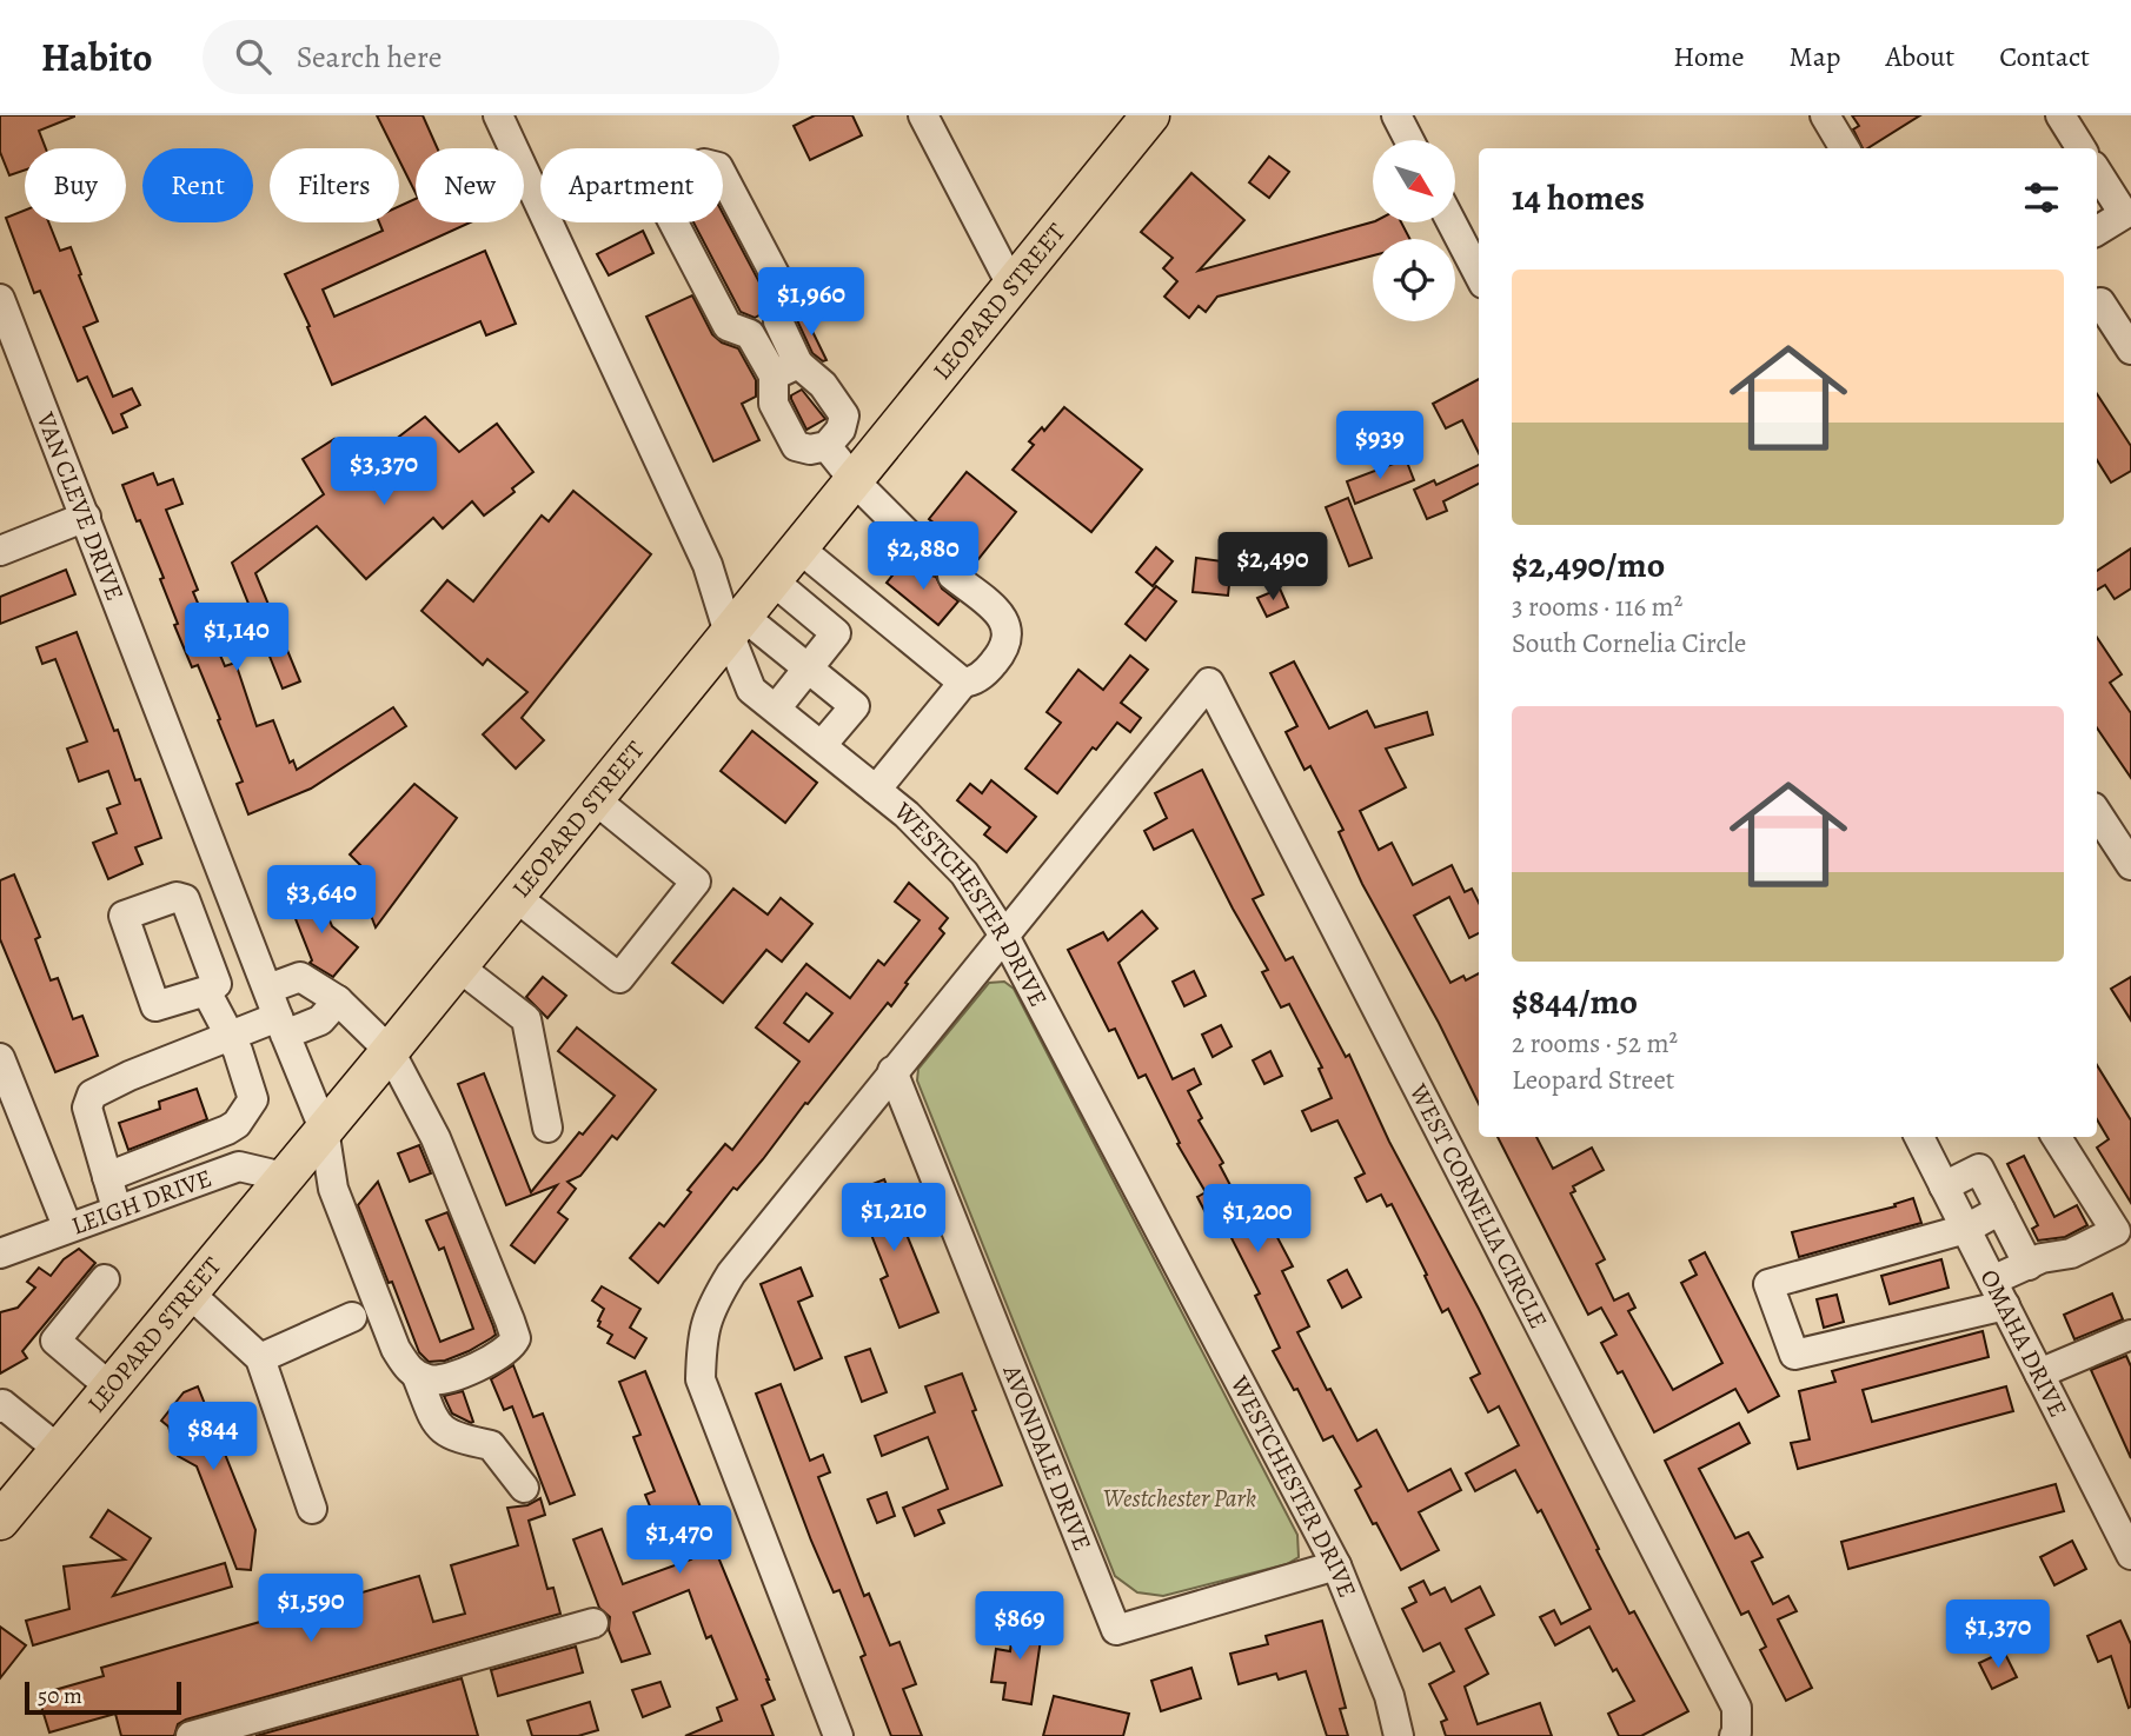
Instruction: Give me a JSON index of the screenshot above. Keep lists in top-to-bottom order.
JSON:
{
  "streets": {
    "main road": ["LEOPARD STREET"],
    "street": [
      "VAN CLEVE DRIVE",
      "WESTCHESTER DRIVE",
      "LEIGH DRIVE",
      "WEST CORNELIA CIRCLE",
      "OMAHA DRIVE",
      "AVONDALE DRIVE"
    ]
  },
  "crossings": [
    ["LEOPARD STREET", "VAN CLEVE DRIVE"],
    ["LEOPARD STREET", "WESTCHESTER DRIVE"],
    ["LEOPARD STREET", "LEIGH DRIVE"],
    ["WESTCHESTER DRIVE", "WEST CORNELIA CIRCLE"],
    ["WESTCHESTER DRIVE", "AVONDALE DRIVE"]
  ],
  "parks": ["Westchester Park"],
  "scale_bar": "50 m",
  "north": "bottom right",
  "page": {
    "header": "Habito",
    "search": "Search here",
    "nav": [
      "Home",
      "Map",
      "About",
      "Contact"
    ],
    "chip": [
      "Buy",
      "Rent",
      "Filters",
      "New",
      "Apartment"
    ],
    "heading": "14 homes",
    "list": [
      {
        "name": "$2,490/mo",
        "note": "3 rooms · 116 m² · South Cornelia Circle"
      },
      {
        "name": "$844/mo",
        "note": "2 rooms · 52 m² · Leopard Street"
      }
    ],
    "price": [
      "$1,960",
      "$939",
      "$3,370",
      "$2,880",
      "$2,490",
      "$1,140",
      "$3,640",
      "$1,210",
      "$1,200",
      "$844",
      "$1,470",
      "$1,590",
      "$869",
      "$1,370"
    ],
    "scale": "50 m"
  }
}
